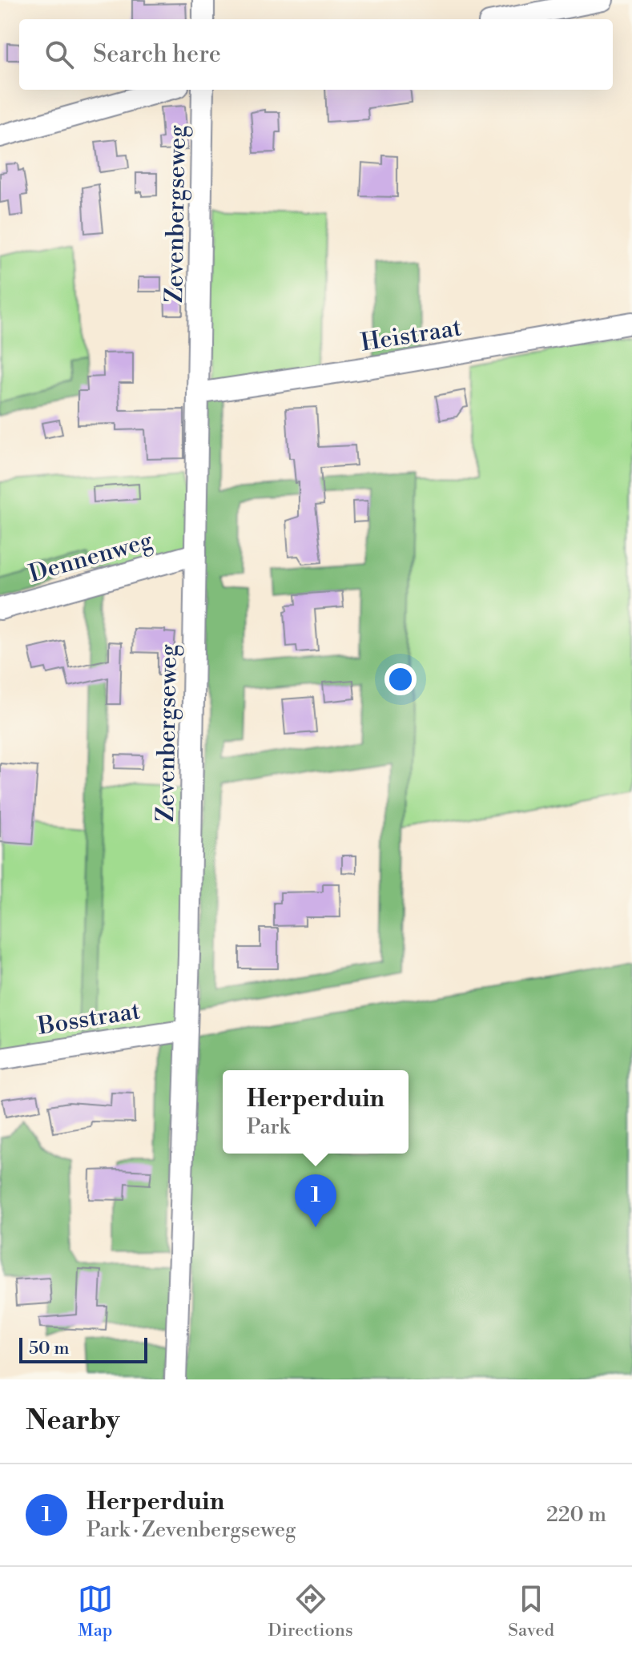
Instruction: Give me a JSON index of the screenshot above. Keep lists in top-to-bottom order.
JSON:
{
  "streets": {
    "street": [
      "Zevenbergseweg",
      "Heistraat",
      "Dennenweg",
      "Bosstraat"
    ]
  },
  "crossings": [
    ["Zevenbergseweg", "Heistraat"],
    ["Zevenbergseweg", "Dennenweg"],
    ["Zevenbergseweg", "Bosstraat"]
  ],
  "scale_bar": "50 m",
  "page": {
    "search": "Search here",
    "popup": ["Herperduin", "Park"],
    "pins": "1",
    "scale": "50 m",
    "heading": "Nearby",
    "list": [
      {
        "mark": "1",
        "name": "Herperduin",
        "note": "Park · Zevenbergseweg",
        "value": "220 m"
      }
    ],
    "nav": ["Map", "Directions", "Saved"]
  }
}
